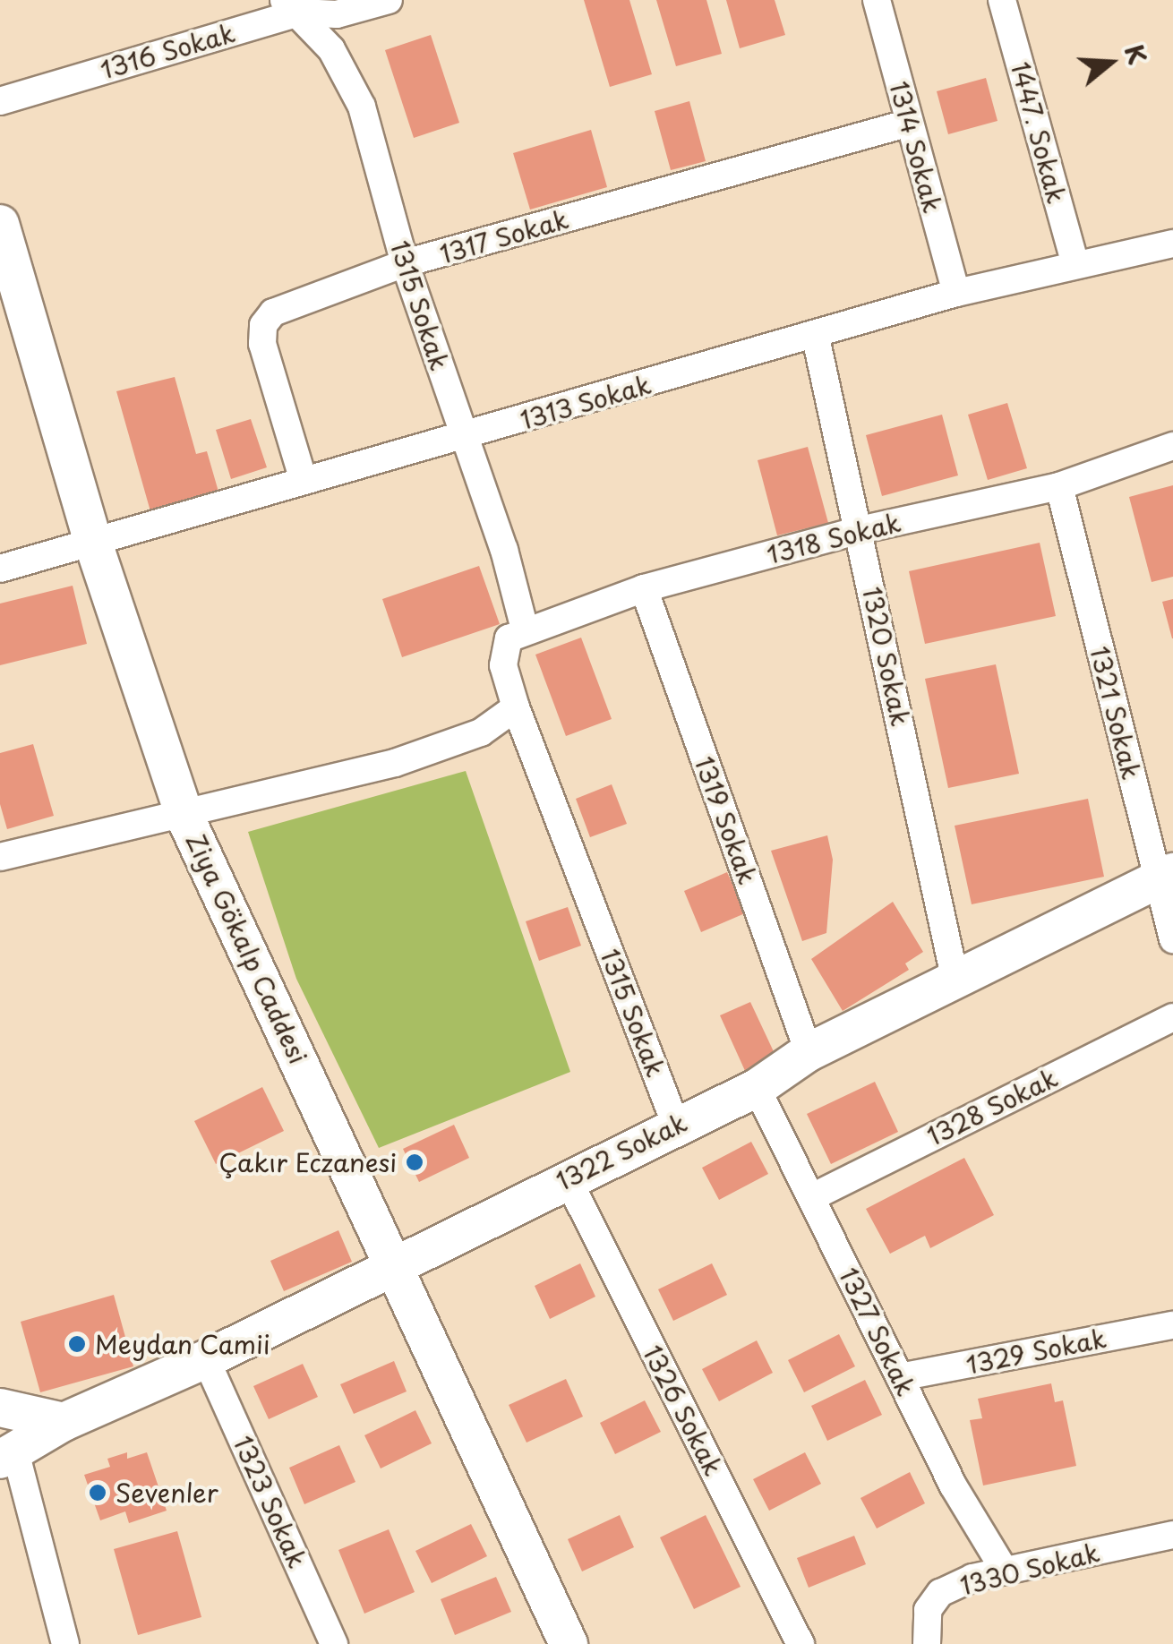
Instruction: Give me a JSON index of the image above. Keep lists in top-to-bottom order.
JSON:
{
  "streets": {
    "street": [
      "1316 Sokak",
      "1447. Sokak",
      "1314 Sokak",
      "1317 Sokak",
      "1315 Sokak",
      "1313 Sokak",
      "1318 Sokak",
      "1320 Sokak",
      "1321 Sokak",
      "1319 Sokak",
      "Ziya Gökalp Caddesi",
      "1328 Sokak",
      "1322 Sokak",
      "1327 Sokak",
      "1329 Sokak",
      "1326 Sokak",
      "1323 Sokak",
      "1330 Sokak"
    ]
  },
  "crossings": [
    ["1316 Sokak", "1315 Sokak"],
    ["1447. Sokak", "1313 Sokak"],
    ["1314 Sokak", "1317 Sokak"],
    ["1314 Sokak", "1313 Sokak"],
    ["1317 Sokak", "1315 Sokak"],
    ["1317 Sokak", "1313 Sokak"],
    ["1315 Sokak", "1313 Sokak"],
    ["1315 Sokak", "1318 Sokak"],
    ["1315 Sokak", "1322 Sokak"],
    ["1313 Sokak", "1320 Sokak"],
    ["1313 Sokak", "Ziya Gökalp Caddesi"],
    ["1318 Sokak", "1320 Sokak"],
    ["1318 Sokak", "1321 Sokak"],
    ["1318 Sokak", "1319 Sokak"],
    ["1320 Sokak", "1322 Sokak"],
    ["1321 Sokak", "1322 Sokak"],
    ["1319 Sokak", "1322 Sokak"],
    ["Ziya Gökalp Caddesi", "1322 Sokak"],
    ["1328 Sokak", "1327 Sokak"],
    ["1322 Sokak", "1327 Sokak"],
    ["1322 Sokak", "1326 Sokak"],
    ["1322 Sokak", "1323 Sokak"],
    ["1327 Sokak", "1329 Sokak"],
    ["1327 Sokak", "1330 Sokak"]
  ],
  "places": ["Çakır Eczanesi", "Meydan Camii", "Sevenler"],
  "north": "right"
}
